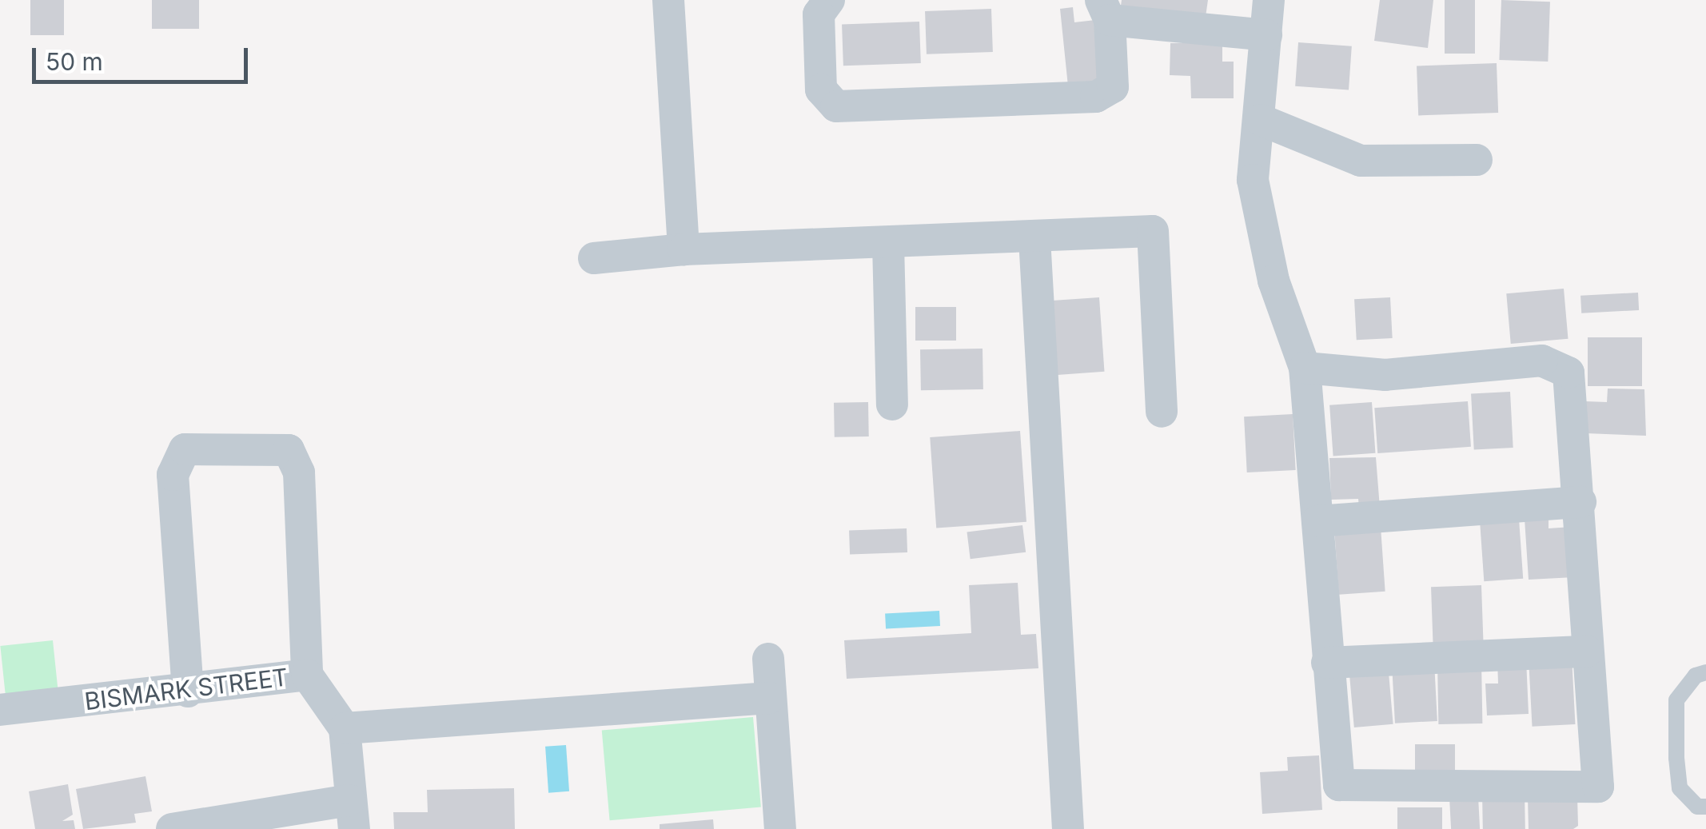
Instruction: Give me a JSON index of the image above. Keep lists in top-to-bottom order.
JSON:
{
  "streets": {
    "street": ["BISMARK STREET"]
  },
  "scale_bar": "50 m"
}
